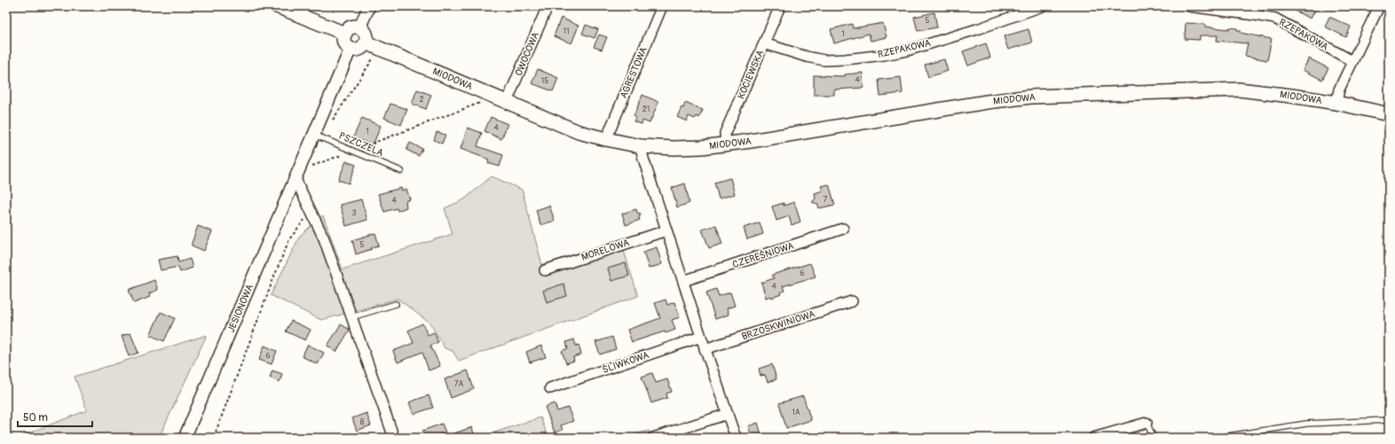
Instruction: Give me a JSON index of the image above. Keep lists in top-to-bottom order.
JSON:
{
  "streets": {
    "main road": ["MIODOWA"],
    "street": [
      "RZEPAKOWA",
      "OWOCOWA",
      "AGRESTOWA",
      "KOCIEWSKA",
      "MORELOWA",
      "CZEREŚNIOWA",
      "JESIONOWA",
      "BRZOSKWINIOWA",
      "ŚLIWKOWA"
    ],
    "lane": ["PSZCZELA"]
  },
  "crossings": [
    ["RZEPAKOWA", "KOCIEWSKA"],
    ["OWOCOWA", "MIODOWA"],
    ["AGRESTOWA", "MIODOWA"],
    ["KOCIEWSKA", "MIODOWA"],
    ["MIODOWA", "JESIONOWA"],
    ["PSZCZELA", "JESIONOWA"]
  ],
  "house_numbers": [
    "5",
    "11",
    "1",
    "4",
    "15",
    "2",
    "21",
    "4",
    "1",
    "7",
    "4",
    "3",
    "5",
    "6",
    "4",
    "6",
    "7A",
    "1A",
    "8"
  ],
  "scale_bar": "50 m"
}
